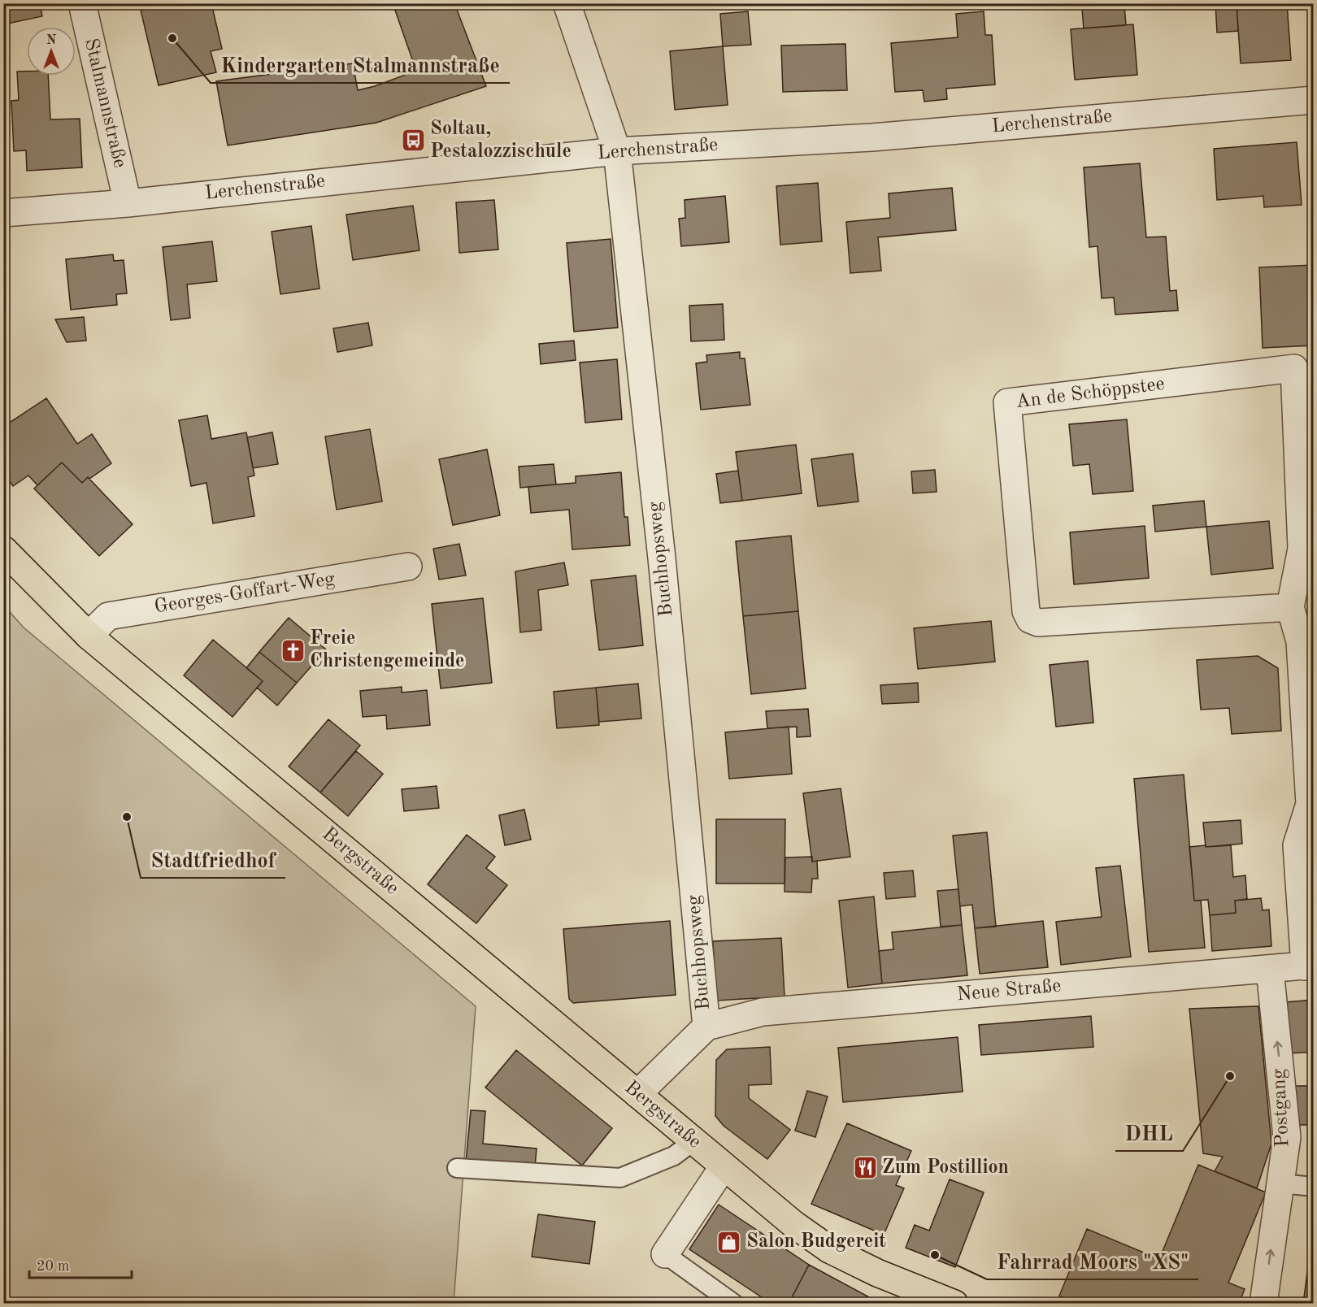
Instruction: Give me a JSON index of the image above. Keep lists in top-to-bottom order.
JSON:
{
  "streets": {
    "main road": ["Bergstraße"],
    "street": [
      "Stalmannstraße",
      "Lerchenstraße",
      "An de Schöppstee",
      "Buchhopsweg",
      "Georges-Goffart-Weg",
      "Neue Straße",
      "Postgang"
    ]
  },
  "crossings": [
    ["Stalmannstraße", "Lerchenstraße"],
    ["Lerchenstraße", "Buchhopsweg"],
    ["An de Schöppstee", "Neue Straße"],
    ["Buchhopsweg", "Bergstraße"],
    ["Buchhopsweg", "Neue Straße"],
    ["Georges-Goffart-Weg", "Bergstraße"],
    ["Neue Straße", "Postgang"]
  ],
  "one_way": ["Postgang"],
  "places": {
    "other": [
      "Kindergarten Stalmannstraße",
      "Stadtfriedhof",
      "DHL",
      "Fahrrad Moors \"XS\""
    ],
    "bus stop": ["Soltau, Pestalozzischule"],
    "church": ["Freie Christengemeinde"],
    "restaurant": ["Zum Postillion"],
    "shop": ["Salon Budgereit"]
  },
  "scale_bar": "20 m",
  "north": "top"
}
